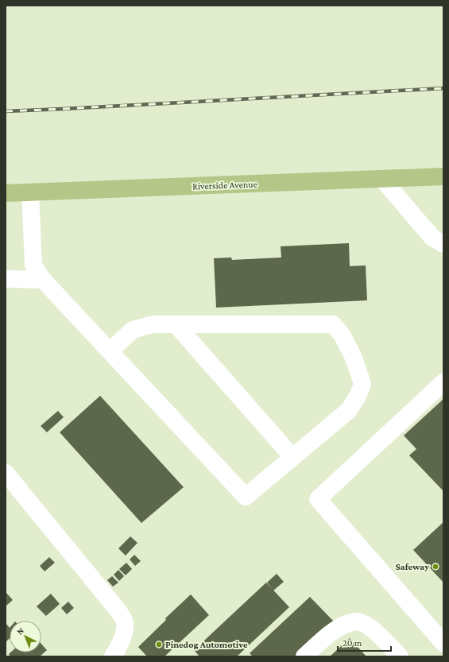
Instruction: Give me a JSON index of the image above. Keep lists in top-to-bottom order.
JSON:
{
  "streets": {
    "main road": ["Riverside Avenue"]
  },
  "places": ["Safeway", "Pinedog Automotive"],
  "scale_bar": "20 m",
  "north": "top left"
}
